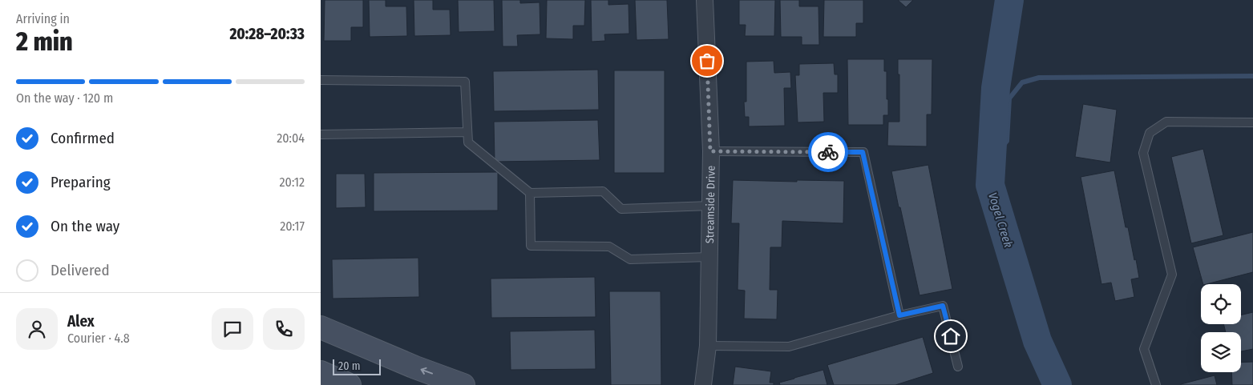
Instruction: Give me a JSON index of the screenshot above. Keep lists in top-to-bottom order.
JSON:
{
  "streets": {
    "street": ["Streamside Drive"]
  },
  "water": ["Vogel Creek"],
  "scale_bar": "20 m",
  "page": {
    "heading": ["2 min", "Arriving in", "20:28–20:33"],
    "panel": ["Alex", "Courier · 4.8"],
    "bar": "On the way · 120 m",
    "list": [
      ["Confirmed", "20:04"],
      ["Preparing", "20:12"],
      ["On the way", "20:17"],
      "Delivered"
    ],
    "scale": "20 m"
  }
}
